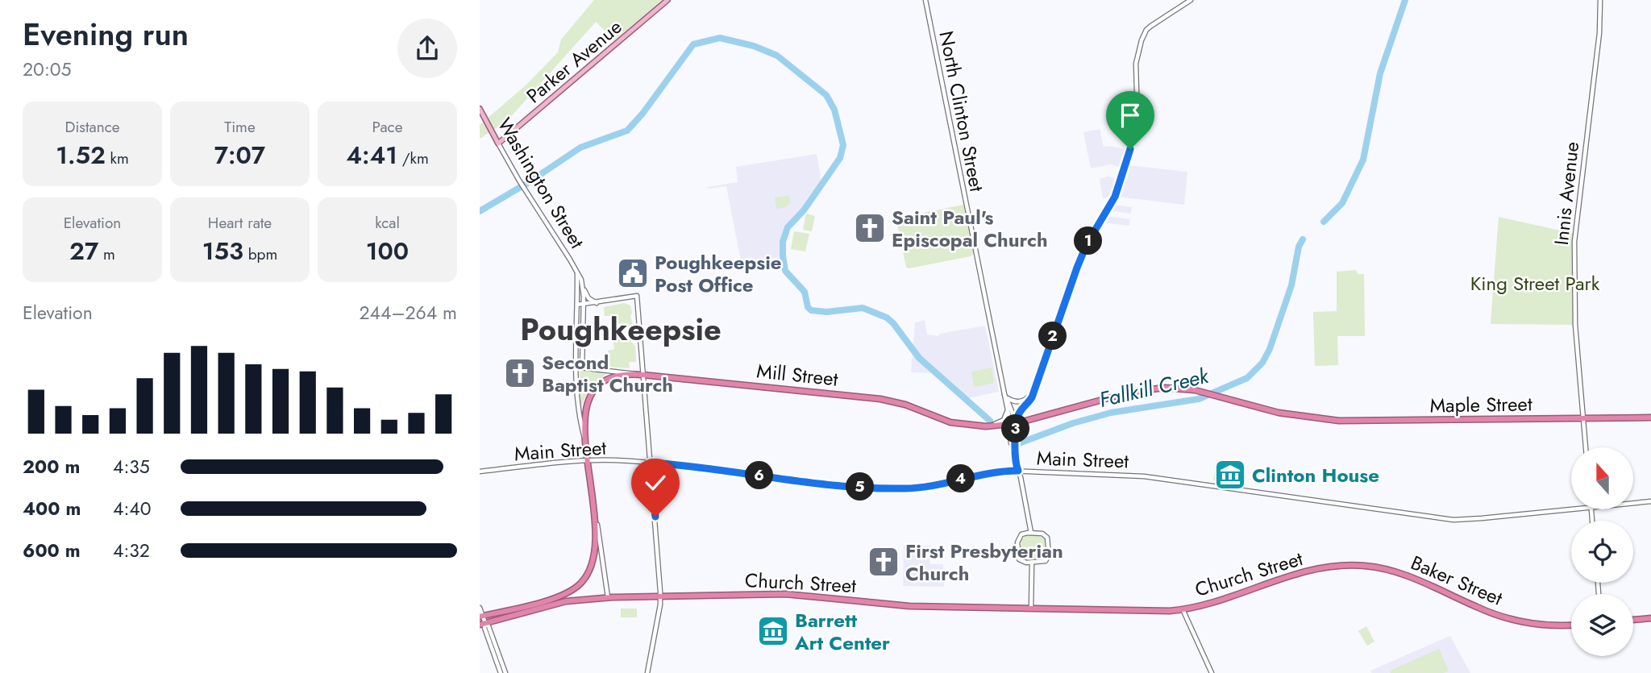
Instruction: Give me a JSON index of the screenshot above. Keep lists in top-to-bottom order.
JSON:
{
  "streets": {
    "highway": [
      "Mill Street",
      "Maple Street",
      "Church Street",
      "Baker Street"
    ],
    "main road": ["Parker Avenue", "Washington Street"],
    "street": ["North Clinton Street", "Innis Avenue", "Main Street"]
  },
  "crossings": [
    ["Parker Avenue", "Washington Street"],
    ["North Clinton Street", "Mill Street"],
    ["North Clinton Street", "Main Street"],
    ["Washington Street", "Mill Street"],
    ["Innis Avenue", "Maple Street"],
    ["Mill Street", "Maple Street"],
    ["Church Street", "Baker Street"]
  ],
  "districts": ["Poughkeepsie"],
  "water": ["Fallkill Creek"],
  "parks": ["King Street Park"],
  "places": {
    "church": ["Saint Paul's Episcopal Church", "Second Baptist Church", "First Presbyterian Church"],
    "public building": ["Poughkeepsie Post Office"],
    "museum": ["Clinton House", "Barrett Art Center"]
  },
  "north": "top",
  "page": {
    "heading": ["Evening run", "20:05"],
    "stats": [
      ["Distance", "1.52 km"],
      ["Time", "7:07"],
      ["Pace", "4:41 /km"],
      ["Elevation", "27 m"],
      ["Heart rate", "153 bpm"],
      ["kcal", "100"]
    ],
    "pins": [
      "1",
      "2",
      "3",
      "6",
      "4",
      "5"
    ],
    "chart": ["Elevation", "244–264 m"],
    "list": [
      {
        "name": "200 m",
        "note": "4:35"
      },
      {
        "name": "400 m",
        "note": "4:40"
      },
      {
        "name": "600 m",
        "note": "4:32"
      }
    ]
  }
}
